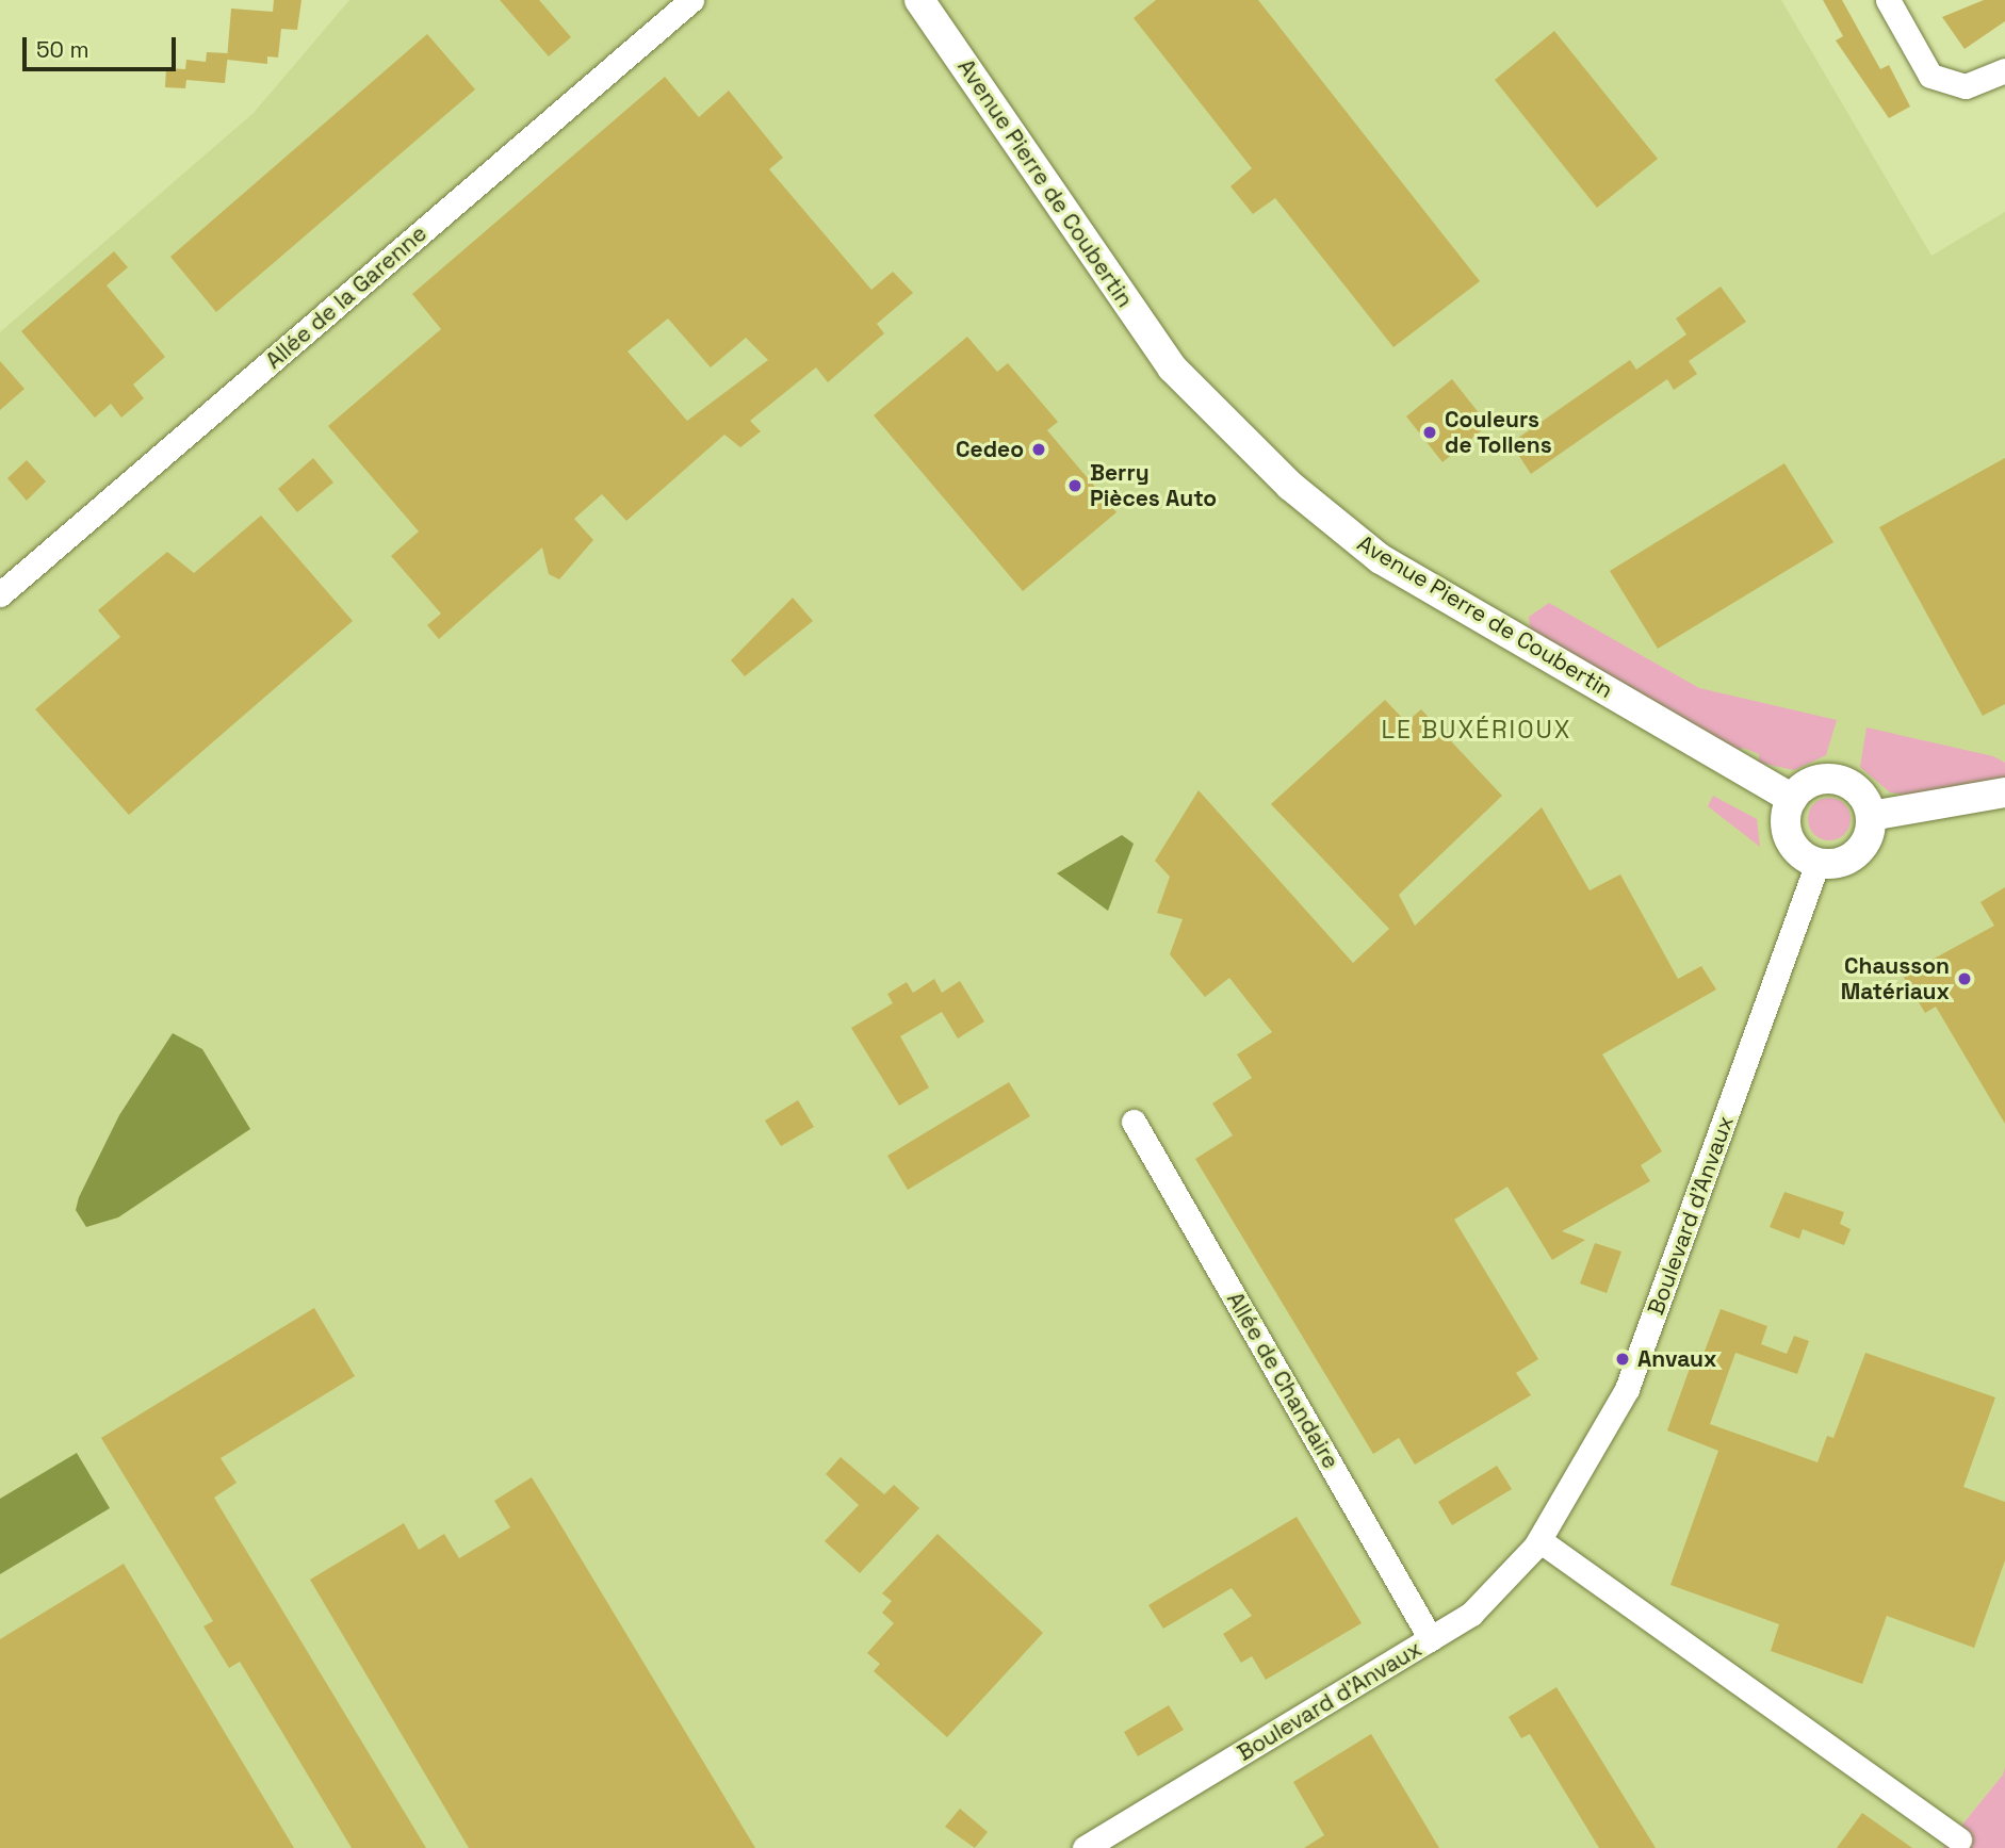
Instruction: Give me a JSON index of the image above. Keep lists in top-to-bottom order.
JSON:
{
  "streets": {
    "street": [
      "Avenue Pierre de Coubertin",
      "Allée de la Garenne",
      "Boulevard d'Anvaux",
      "Allée de Chandaire"
    ]
  },
  "crossings": [
    ["Avenue Pierre de Coubertin", "Boulevard d'Anvaux"],
    ["Boulevard d'Anvaux", "Allée de Chandaire"]
  ],
  "districts": ["LE BUXÉRIOUX"],
  "places": [
    "Couleurs de Tollens",
    "Cedeo",
    "Berry Pièces Auto",
    "Chausson Matériaux",
    "Anvaux"
  ],
  "scale_bar": "50 m"
}
